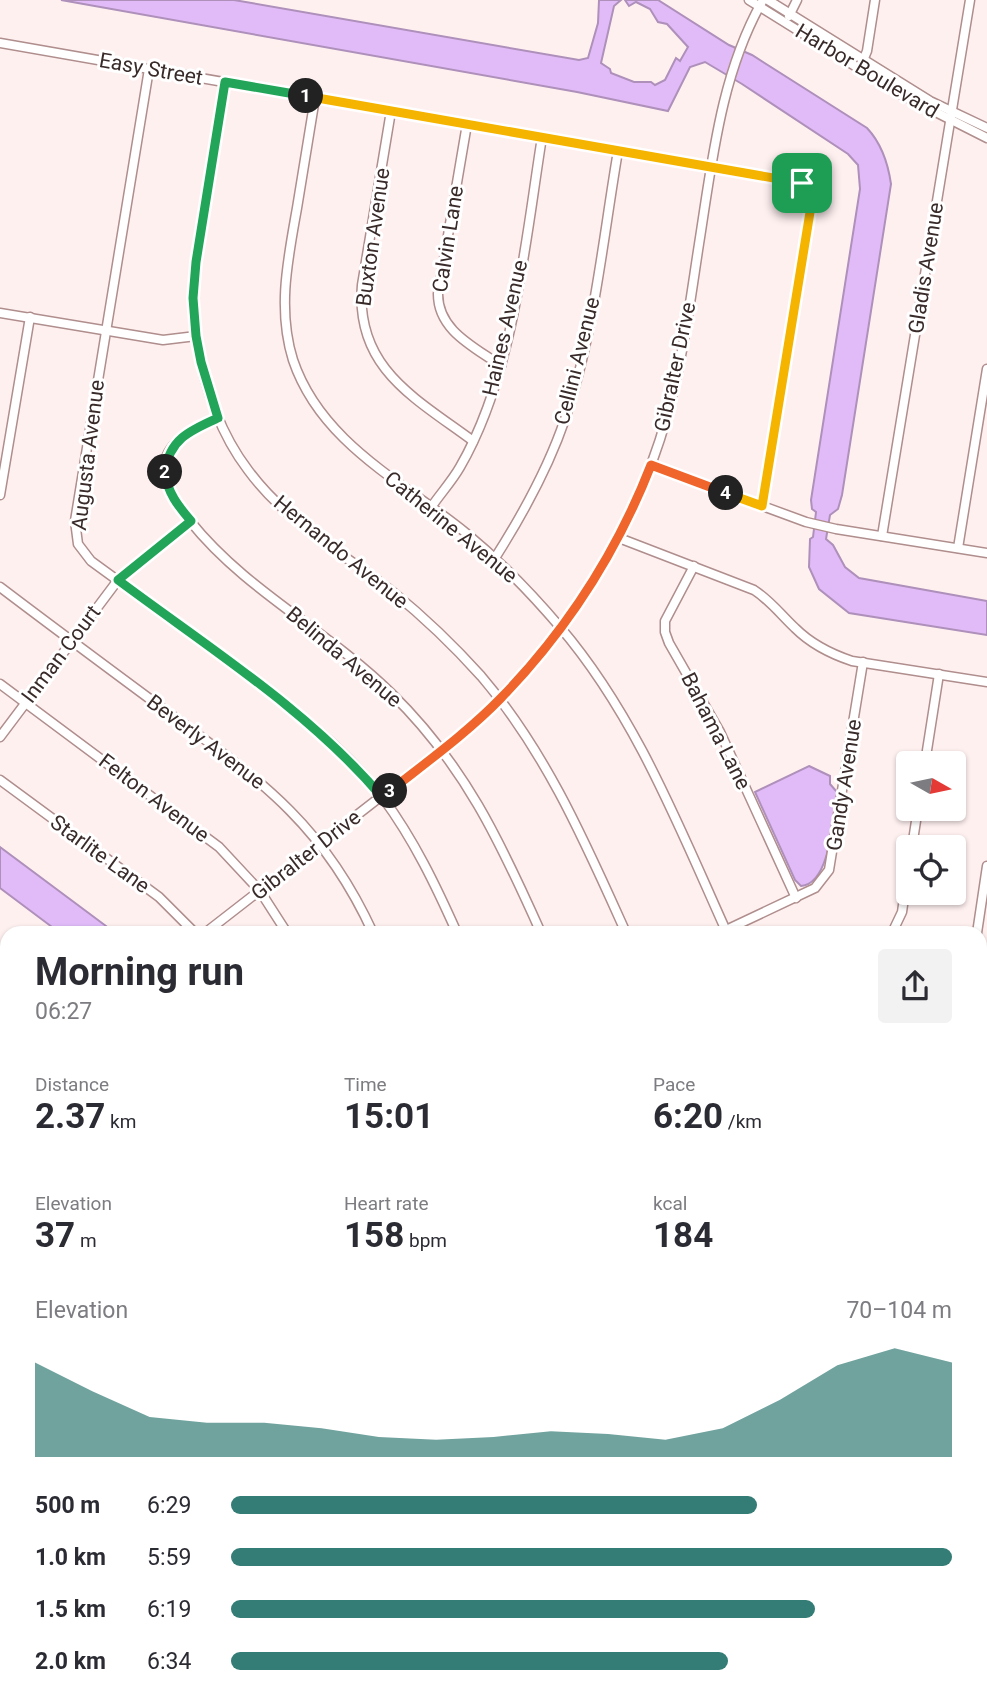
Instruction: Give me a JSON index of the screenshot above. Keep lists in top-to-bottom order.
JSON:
{
  "streets": {
    "street": [
      "Easy Street",
      "Harbor Boulevard",
      "Buxton Avenue",
      "Calvin Lane",
      "Gladis Avenue",
      "Haines Avenue",
      "Cellini Avenue",
      "Gibralter Drive",
      "Augusta Avenue",
      "Catherine Avenue",
      "Hernando Avenue",
      "Inman Court",
      "Belinda Avenue",
      "Bahama Lane",
      "Beverly Avenue",
      "Gandy Avenue",
      "Felton Avenue",
      "Starlite Lane"
    ]
  },
  "crossings": [
    ["Easy Street", "Buxton Avenue"],
    ["Easy Street", "Calvin Lane"],
    ["Easy Street", "Haines Avenue"],
    ["Easy Street", "Cellini Avenue"],
    ["Easy Street", "Gibralter Drive"],
    ["Easy Street", "Augusta Avenue"],
    ["Easy Street", "Catherine Avenue"],
    ["Easy Street", "Hernando Avenue"],
    ["Harbor Boulevard", "Gladis Avenue"],
    ["Harbor Boulevard", "Gibralter Drive"],
    ["Buxton Avenue", "Haines Avenue"],
    ["Calvin Lane", "Haines Avenue"],
    ["Haines Avenue", "Catherine Avenue"],
    ["Cellini Avenue", "Catherine Avenue"],
    ["Gibralter Drive", "Augusta Avenue"],
    ["Gibralter Drive", "Catherine Avenue"],
    ["Gibralter Drive", "Hernando Avenue"],
    ["Gibralter Drive", "Belinda Avenue"],
    ["Gibralter Drive", "Beverly Avenue"],
    ["Gibralter Drive", "Felton Avenue"],
    ["Augusta Avenue", "Inman Court"],
    ["Hernando Avenue", "Belinda Avenue"],
    ["Inman Court", "Belinda Avenue"],
    ["Inman Court", "Beverly Avenue"],
    ["Inman Court", "Felton Avenue"],
    ["Bahama Lane", "Gandy Avenue"]
  ],
  "north": "right",
  "page": {
    "pins": [
      "1",
      "2",
      "4",
      "3"
    ],
    "heading": ["Morning run", "06:27"],
    "stats": [
      ["Distance", "2.37 km"],
      ["Time", "15:01"],
      ["Pace", "6:20 /km"],
      ["Elevation", "37 m"],
      ["Heart rate", "158 bpm"],
      ["kcal", "184"]
    ],
    "chart": ["Elevation", "70–104 m"],
    "list": [
      {
        "name": "500 m",
        "note": "6:29"
      },
      {
        "name": "1.0 km",
        "note": "5:59"
      },
      {
        "name": "1.5 km",
        "note": "6:19"
      },
      {
        "name": "2.0 km",
        "note": "6:34"
      }
    ]
  }
}
